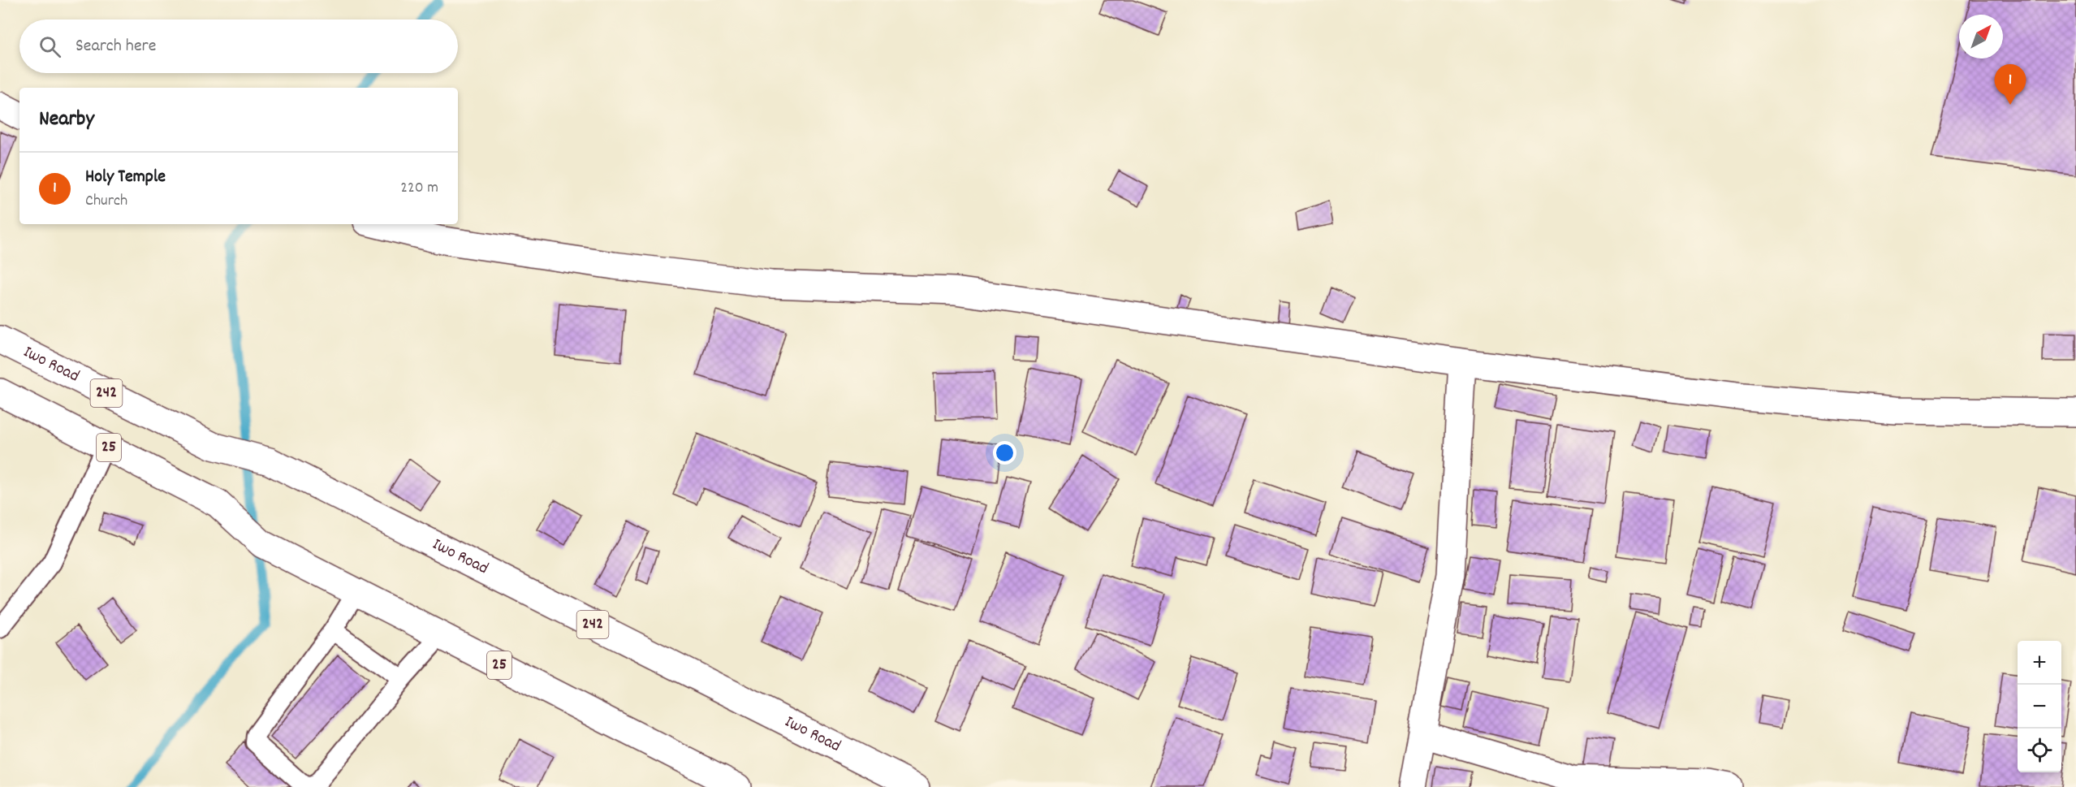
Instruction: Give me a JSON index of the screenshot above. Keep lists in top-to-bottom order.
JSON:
{
  "streets": {
    "street": ["Iwo Road", "242", "25"]
  },
  "north": "top right",
  "page": {
    "search": "Search here",
    "pins": "1",
    "heading": "Nearby",
    "list": [
      {
        "mark": "1",
        "name": "Holy Temple",
        "note": "Church",
        "value": "220 m"
      }
    ],
    "map_buttons": ["+", "−"]
  }
}
